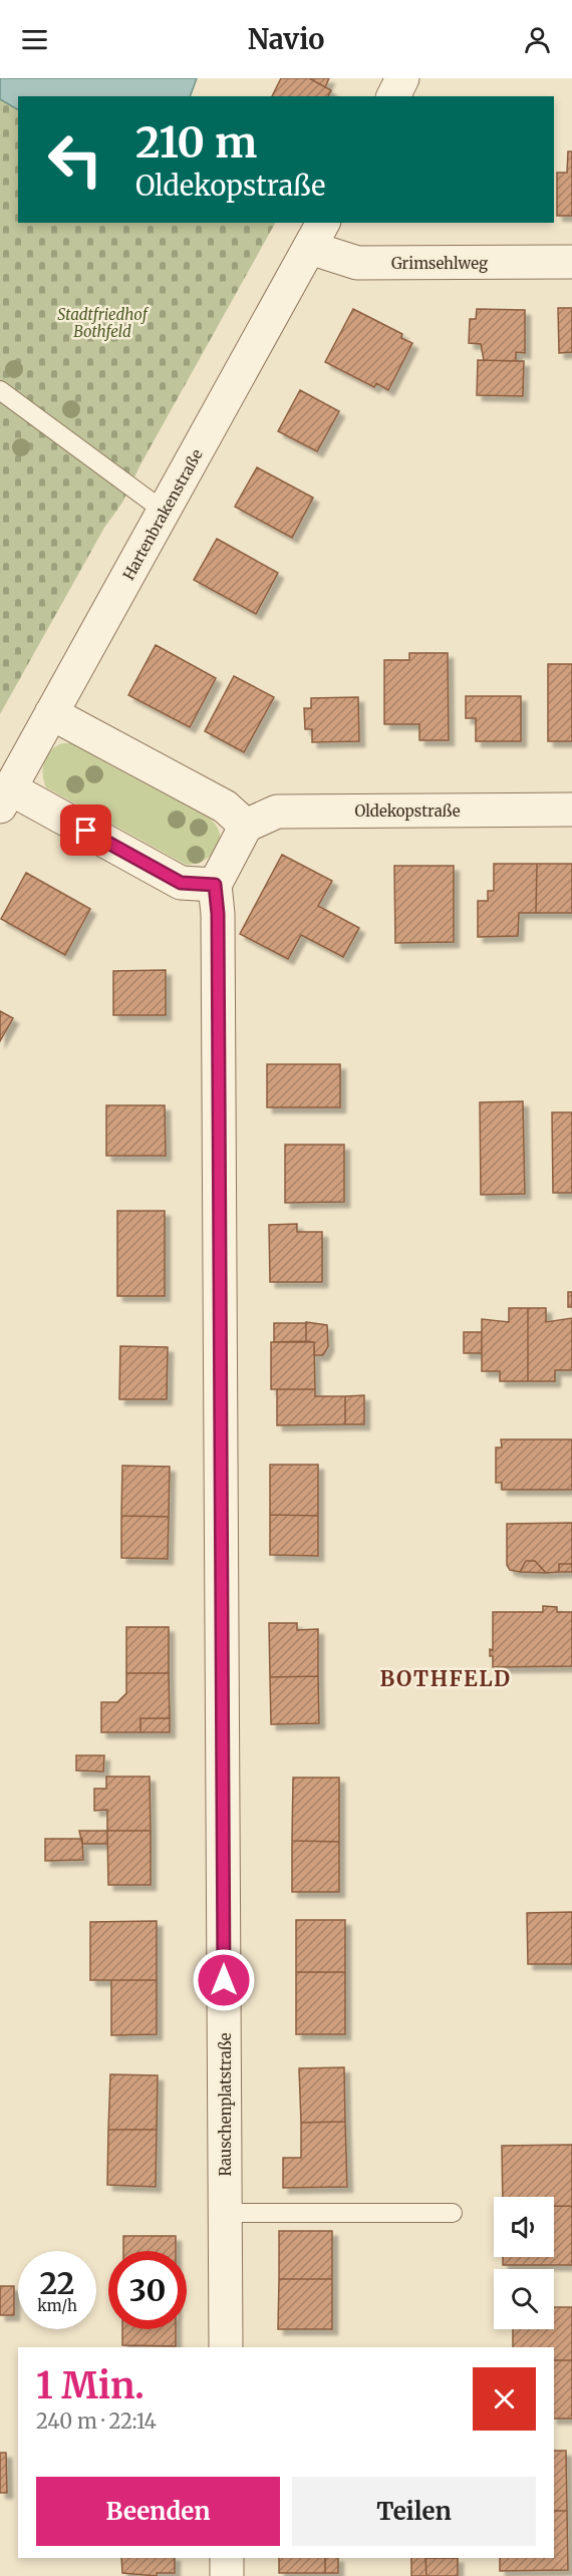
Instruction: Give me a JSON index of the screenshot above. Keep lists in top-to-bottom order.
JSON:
{
  "streets": {
    "street": [
      "Grimsehlweg",
      "Hartenbrakenstraße",
      "Oldekopstraße",
      "Rauschenplatstraße"
    ]
  },
  "crossings": [
    ["Grimsehlweg", "Hartenbrakenstraße"]
  ],
  "districts": ["BOTHFELD"],
  "parks": ["Stadtfriedhof Bothfeld"],
  "page": {
    "header": "Navio",
    "turn": ["210 m", "Oldekopstraße"],
    "speed": "22 km/h",
    "limit": "30",
    "heading": ["1 Min.", "240 m · 22:14"],
    "buttons": ["Beenden", "Teilen"]
  }
}
